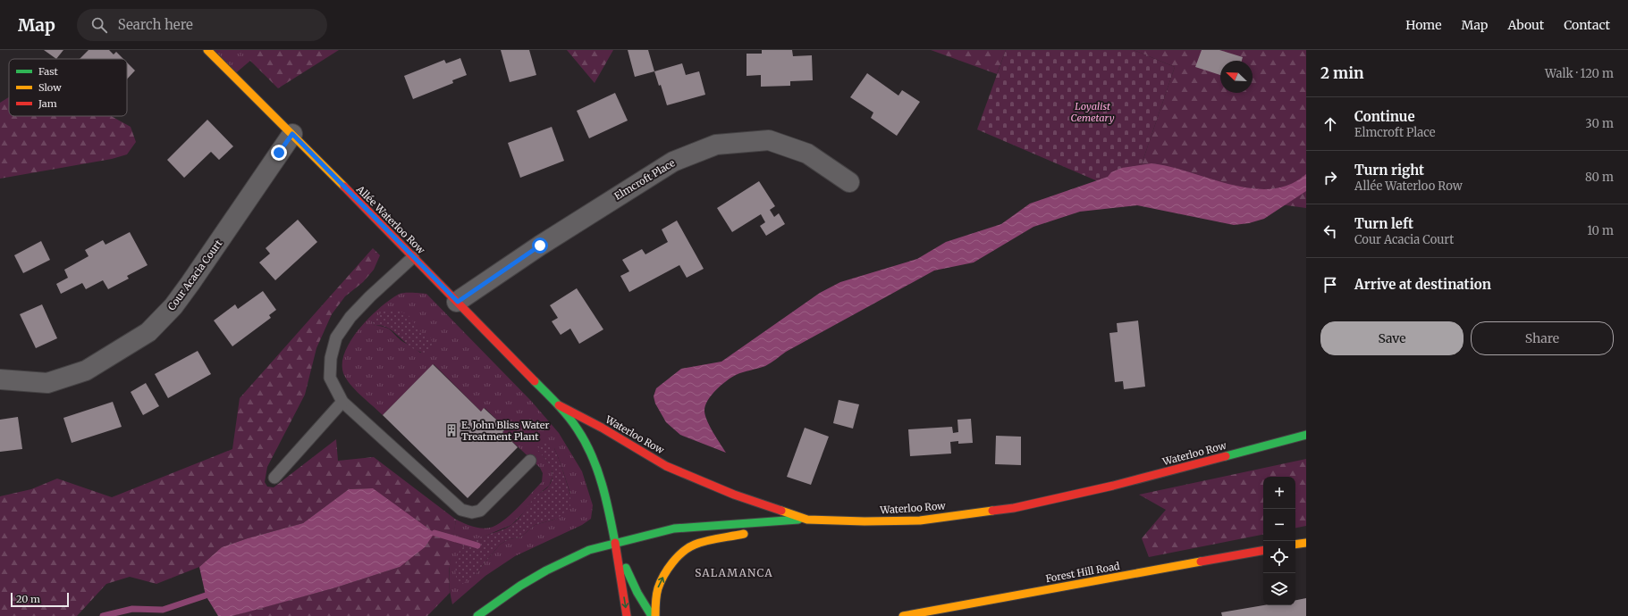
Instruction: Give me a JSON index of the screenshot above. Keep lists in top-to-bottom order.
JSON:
{
  "streets": {
    "main road": ["Allée Waterloo Row", "Waterloo Row", "Forest Hill Road"],
    "street": ["Elmcroft Place", "Cour Acacia Court"]
  },
  "crossings": [
    ["Elmcroft Place", "Allée Waterloo Row"],
    ["Allée Waterloo Row", "Cour Acacia Court"],
    ["Allée Waterloo Row", "Waterloo Row"]
  ],
  "districts": ["SALAMANCA"],
  "parks": ["Loyalist Cemetary"],
  "places": {
    "building": ["E. John Bliss Water Treatment Plant"]
  },
  "legend": ["Fast", "Slow", "Jam"],
  "scale_bar": "20 m",
  "north": "top left",
  "page": {
    "header": "Map",
    "search": "Search here",
    "nav": [
      "Home",
      "Map",
      "About",
      "Contact"
    ],
    "heading": ["2 min", "Walk · 120 m"],
    "list": [
      ["Continue", "Elmcroft Place", "30 m"],
      ["Turn right", "Allée Waterloo Row", "80 m"],
      ["Turn left", "Cour Acacia Court", "10 m"],
      "Arrive at destination"
    ],
    "buttons": ["Save", "Share"],
    "map_buttons": ["+", "−"],
    "scale": "20 m"
  }
}
